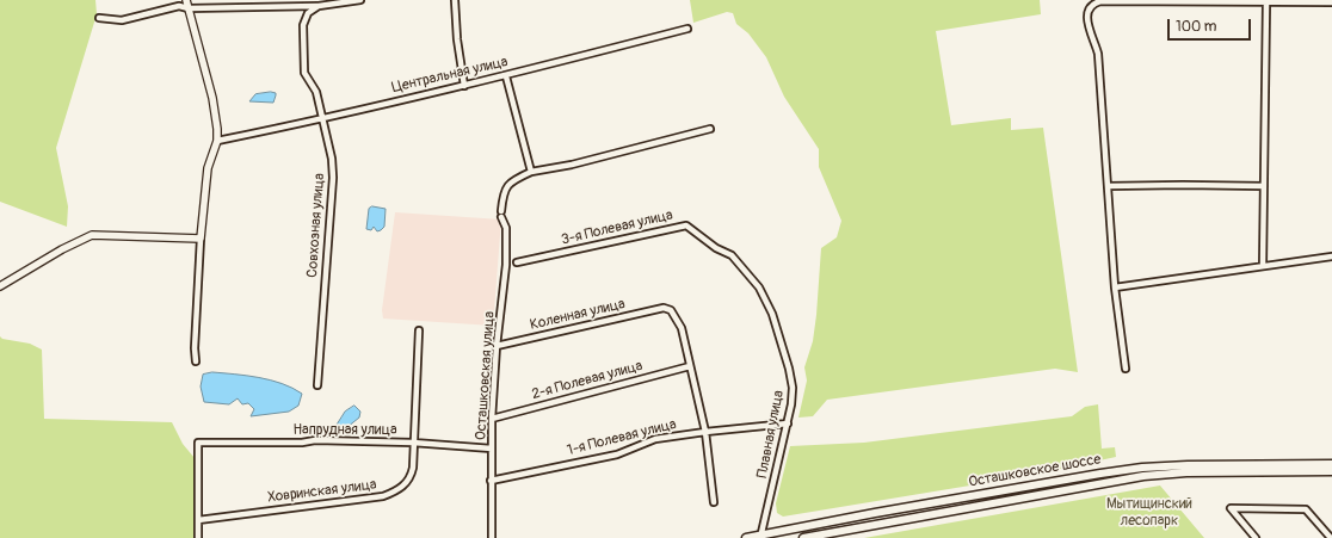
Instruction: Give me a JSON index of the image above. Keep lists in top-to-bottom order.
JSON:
{
  "streets": {
    "main road": ["Осташковское шоссе"],
    "street": [
      "Центральная улица",
      "Совхозная улица",
      "3-я Полевая улица",
      "Коленная улица",
      "Осташковская улица",
      "2-я Полевая улица",
      "Напрудная улица",
      "Плавная улица",
      "1-я Полевая улица",
      "Ховринская улица"
    ]
  },
  "crossings": [
    ["Центральная улица", "Совхозная улица"],
    ["3-я Полевая улица", "Плавная улица"],
    ["Коленная улица", "Осташковская улица"],
    ["Коленная улица", "2-я Полевая улица"],
    ["Осташковская улица", "2-я Полевая улица"],
    ["Осташковская улица", "Напрудная улица"],
    ["Осташковская улица", "1-я Полевая улица"],
    ["Напрудная улица", "Ховринская улица"],
    ["Плавная улица", "1-я Полевая улица"],
    ["Плавная улица", "Осташковское шоссе"]
  ],
  "parks": ["Мытищинский лесопарк"],
  "scale_bar": "100 m"
}
